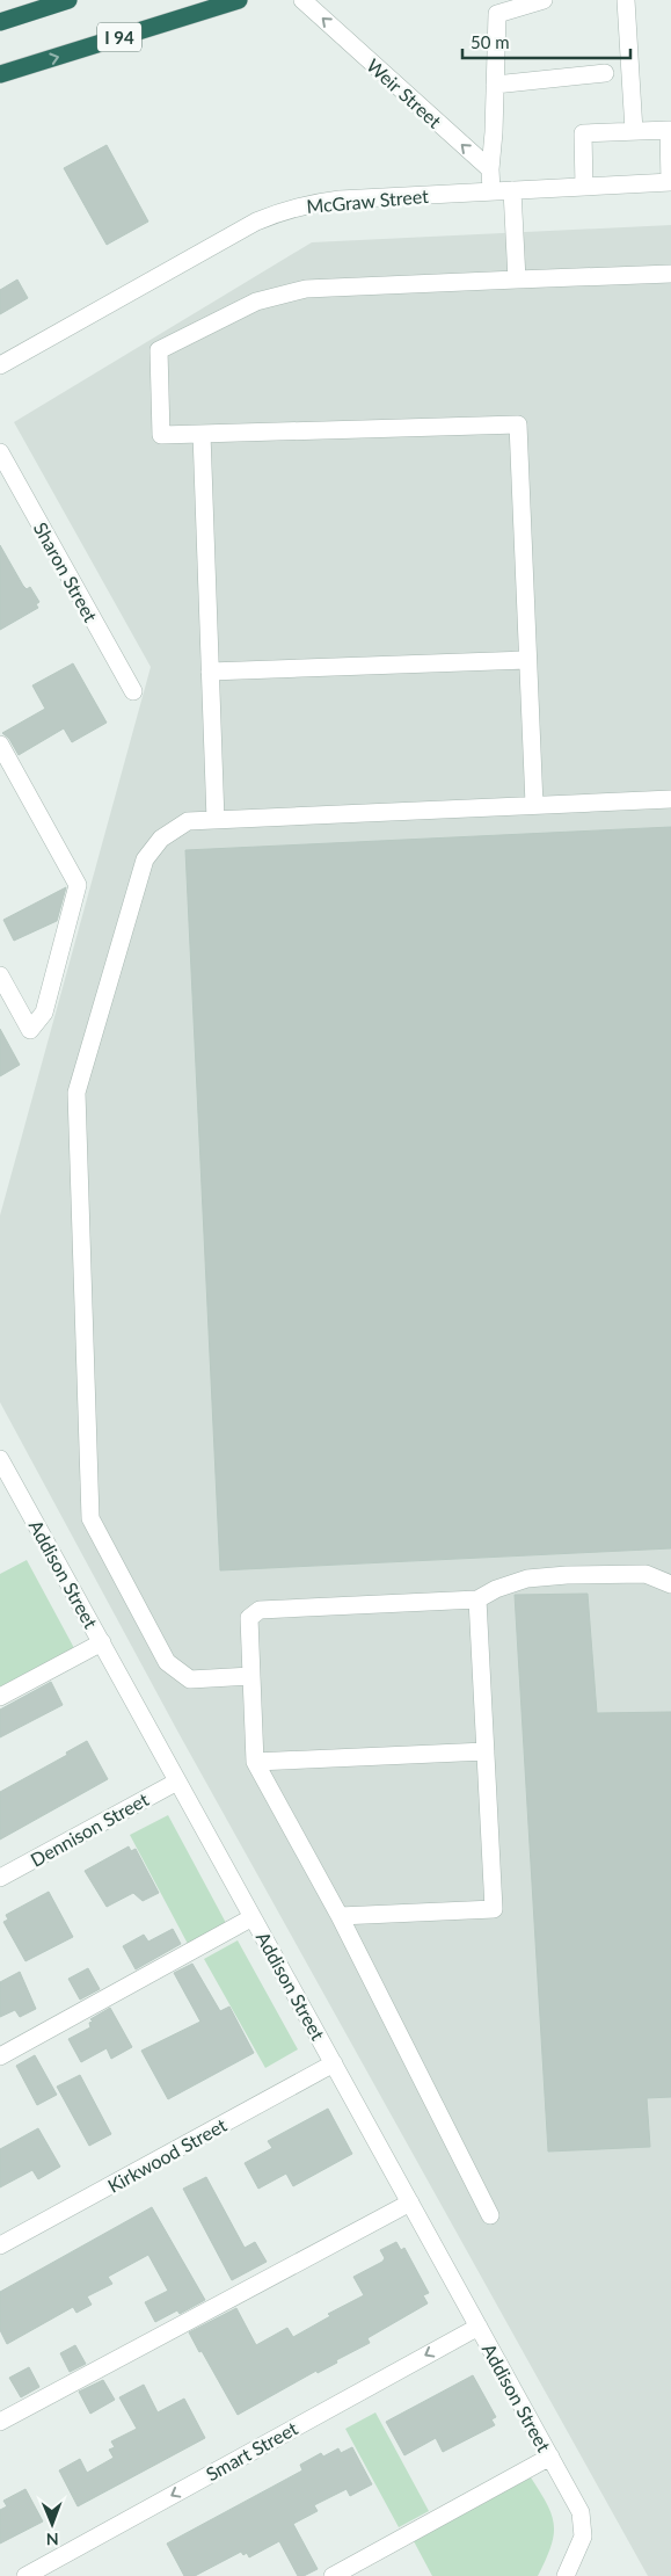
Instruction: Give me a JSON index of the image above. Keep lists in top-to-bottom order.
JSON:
{
  "streets": {
    "highway": ["I 94"],
    "street": [
      "Weir Street",
      "McGraw Street",
      "Sharon Street",
      "Addison Street",
      "Dennison Street",
      "Kirkwood Street",
      "Smart Street"
    ]
  },
  "crossings": [
    ["Addison Street", "Dennison Street"],
    ["Addison Street", "Kirkwood Street"],
    ["Addison Street", "Smart Street"]
  ],
  "one_way": ["Weir Street"],
  "scale_bar": "50 m",
  "north": "bottom"
}
